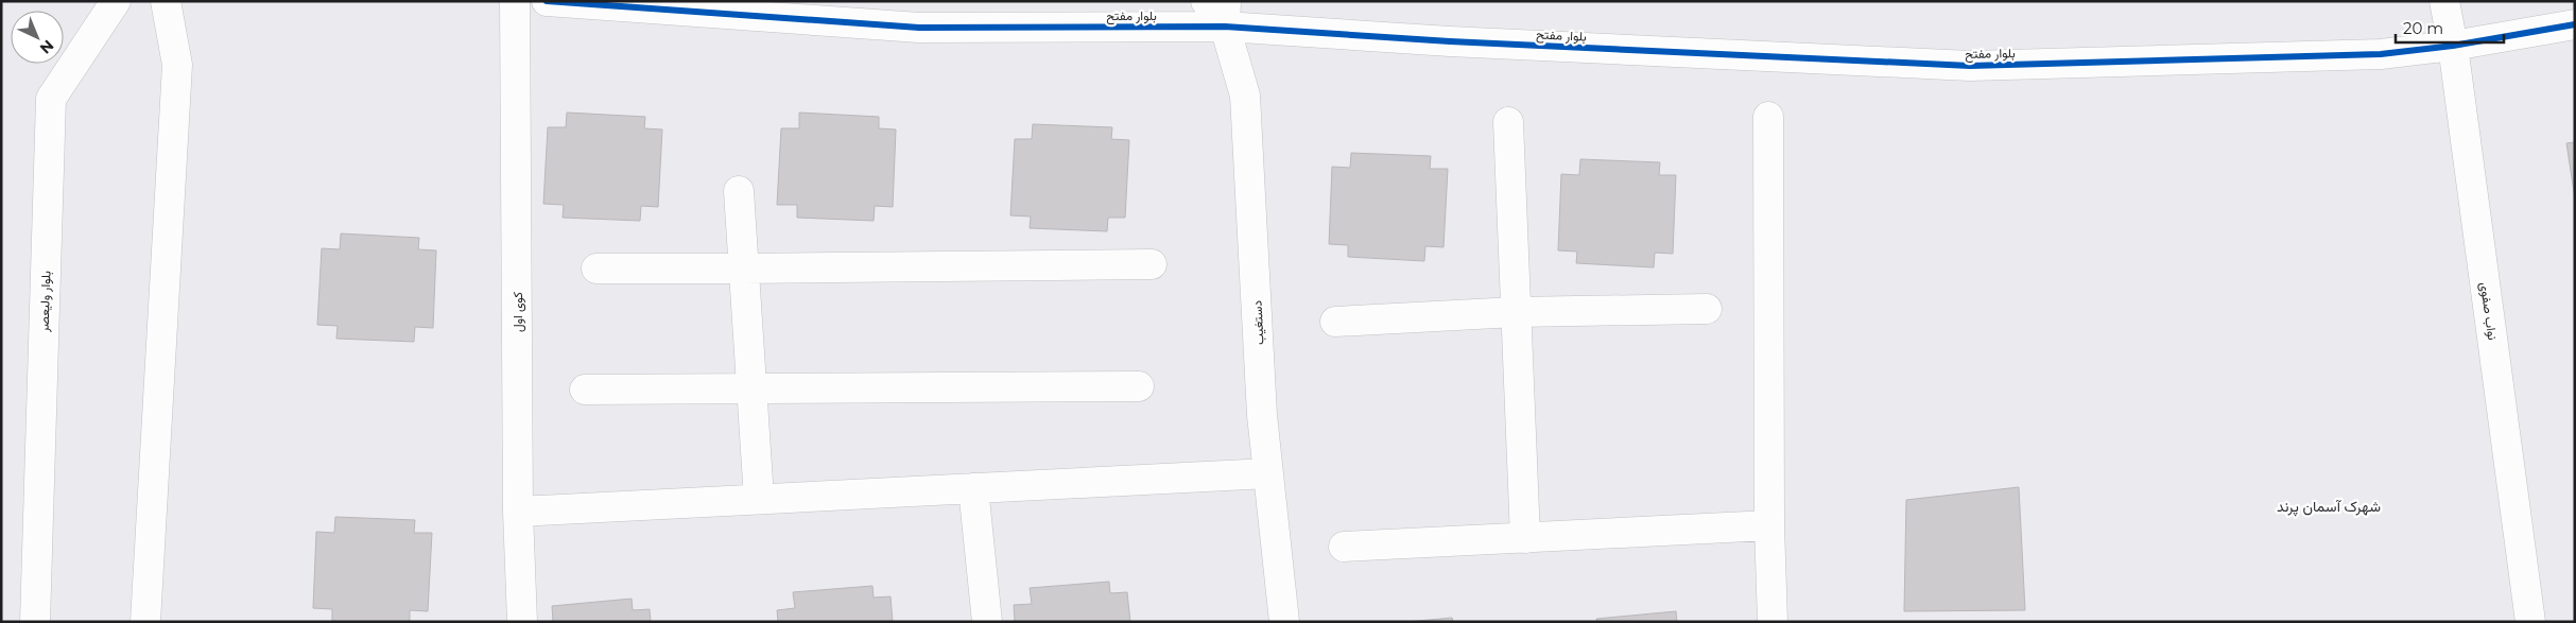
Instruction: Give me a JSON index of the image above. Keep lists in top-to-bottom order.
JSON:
{
  "streets": {
    "street": [
      "بلوار مفتح",
      "بلوار ولیعصر",
      "نواب صفوی",
      "کوی اول",
      "دستغیب"
    ]
  },
  "crossings": [
    ["بلوار مفتح", "نواب صفوی"],
    ["بلوار مفتح", "دستغیب"]
  ],
  "districts": ["شهرک آسمان پرند"],
  "scale_bar": "20 m",
  "north": "bottom right"
}
